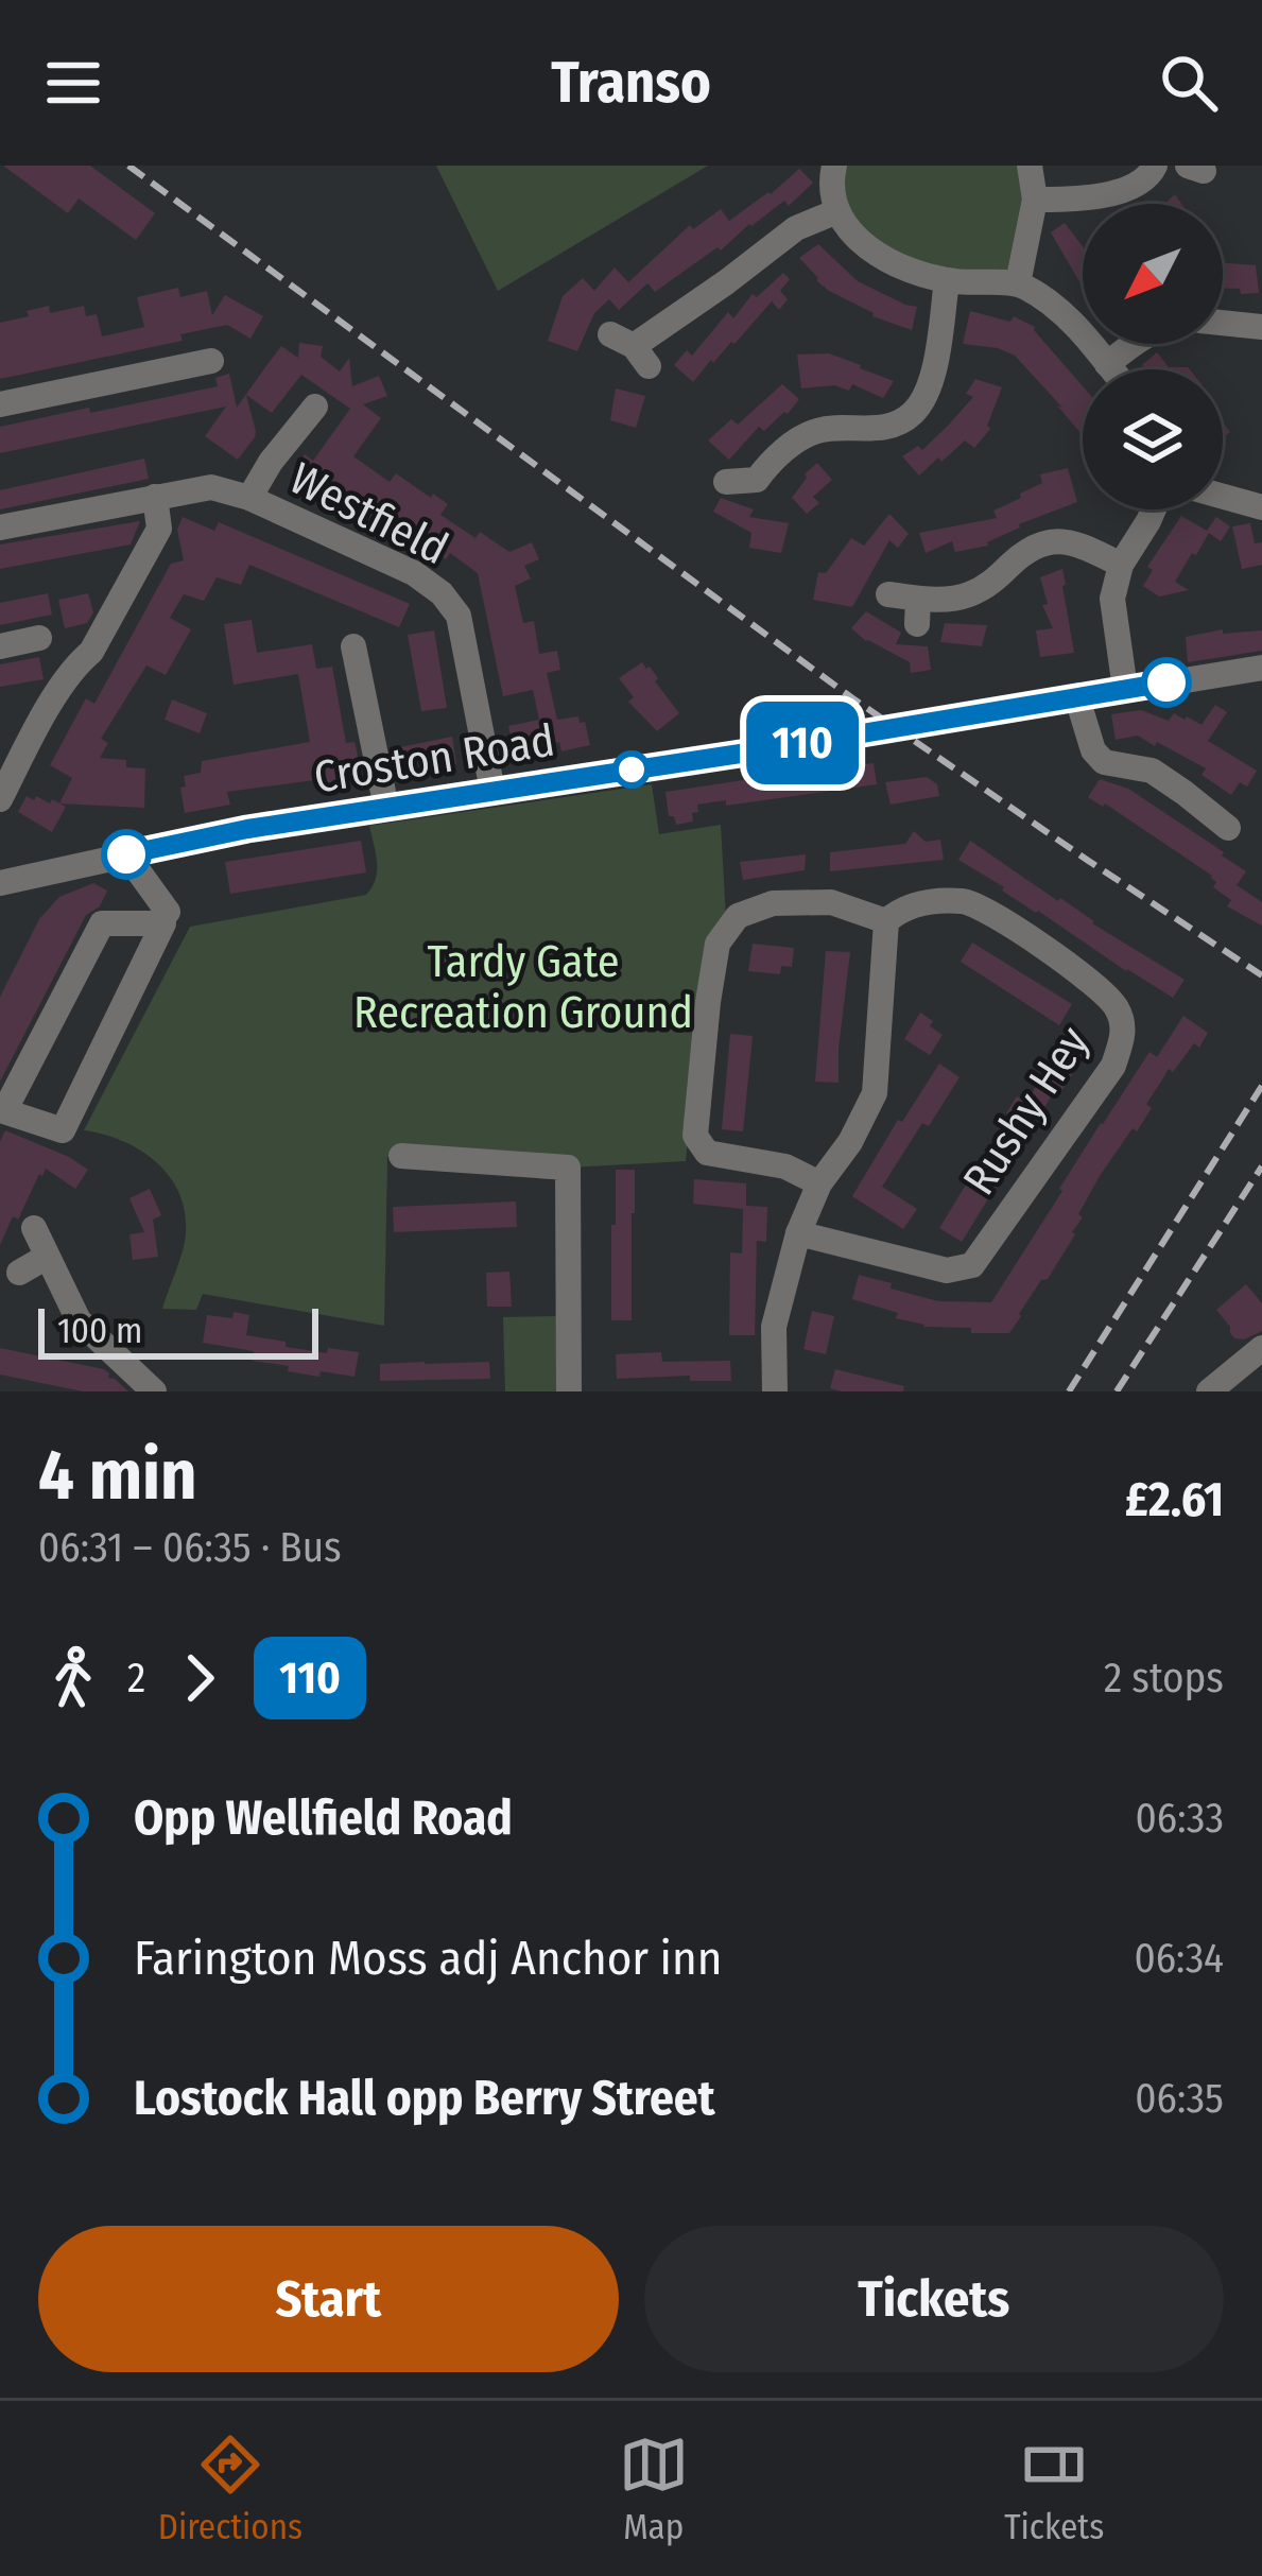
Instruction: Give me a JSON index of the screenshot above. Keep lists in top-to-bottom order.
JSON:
{
  "streets": {
    "street": ["Westfield", "Croston Road", "Rushy Hey"]
  },
  "crossings": [
    ["Westfield", "Croston Road"]
  ],
  "parks": ["Tardy Gate Recreation Ground"],
  "lines": ["bus line 110"],
  "scale_bar": "100 m",
  "north": "bottom left",
  "page": {
    "header": "Transo",
    "on_map": "110",
    "scale": "100 m",
    "heading": ["4 min", "06:31 – 06:35 · Bus", "£2.61"],
    "legs": ["2", "110", "2 stops"],
    "list": [
      {
        "name": "Opp Wellfield Road",
        "value": "06:33"
      },
      {
        "name": "Farington Moss adj Anchor inn",
        "value": "06:34"
      },
      {
        "name": "Lostock Hall opp Berry Street",
        "value": "06:35"
      }
    ],
    "buttons": ["Start", "Tickets"],
    "tabs": ["Directions", "Map", "Tickets"]
  }
}
